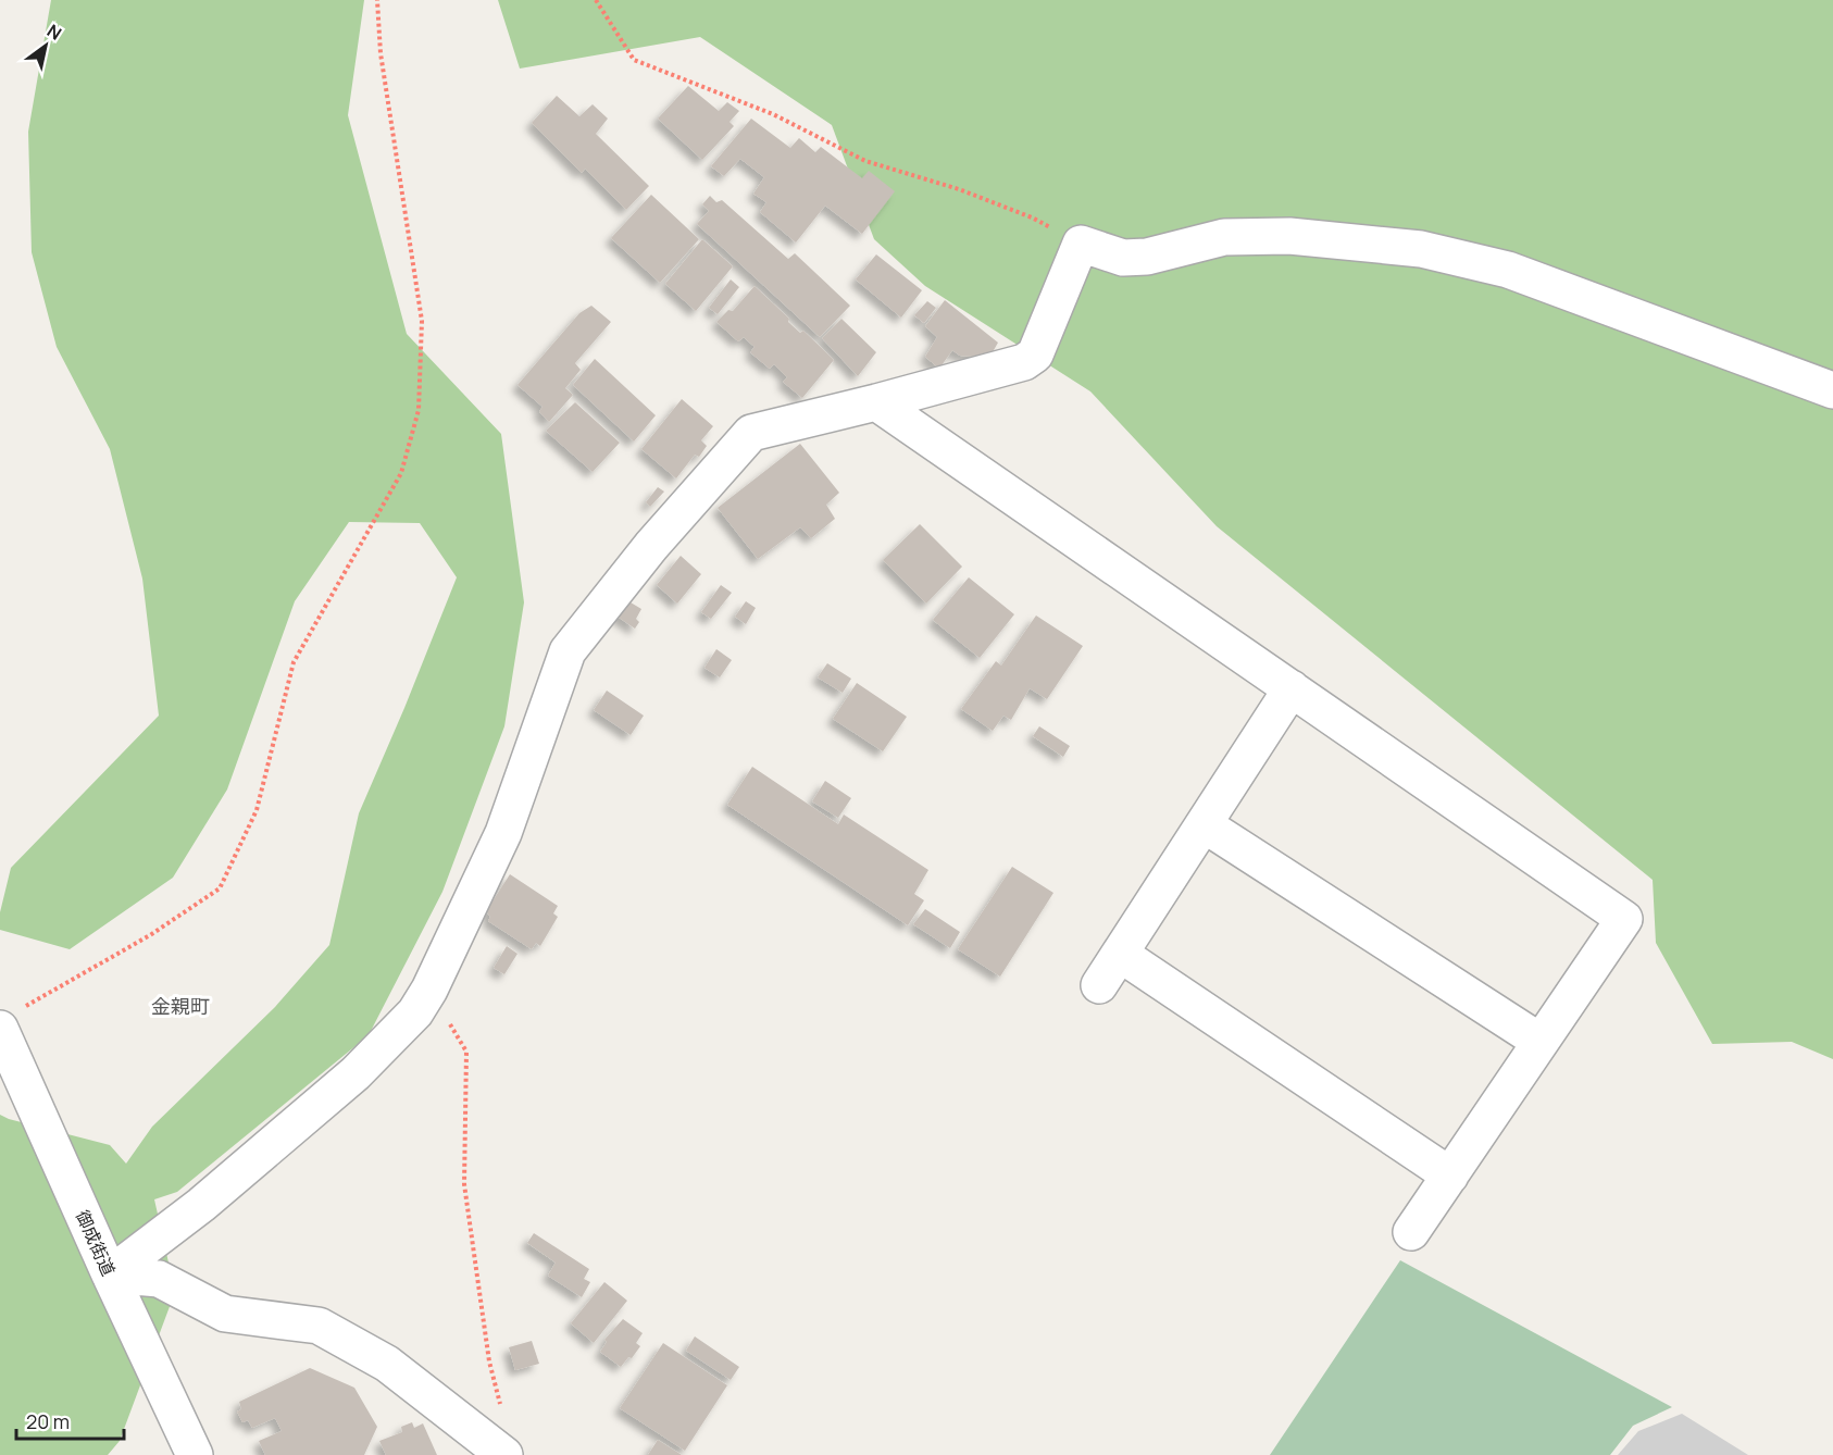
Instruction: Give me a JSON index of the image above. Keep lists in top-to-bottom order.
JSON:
{
  "streets": {
    "street": ["御成街道"]
  },
  "districts": ["金親町"],
  "scale_bar": "20 m",
  "north": "top right"
}
